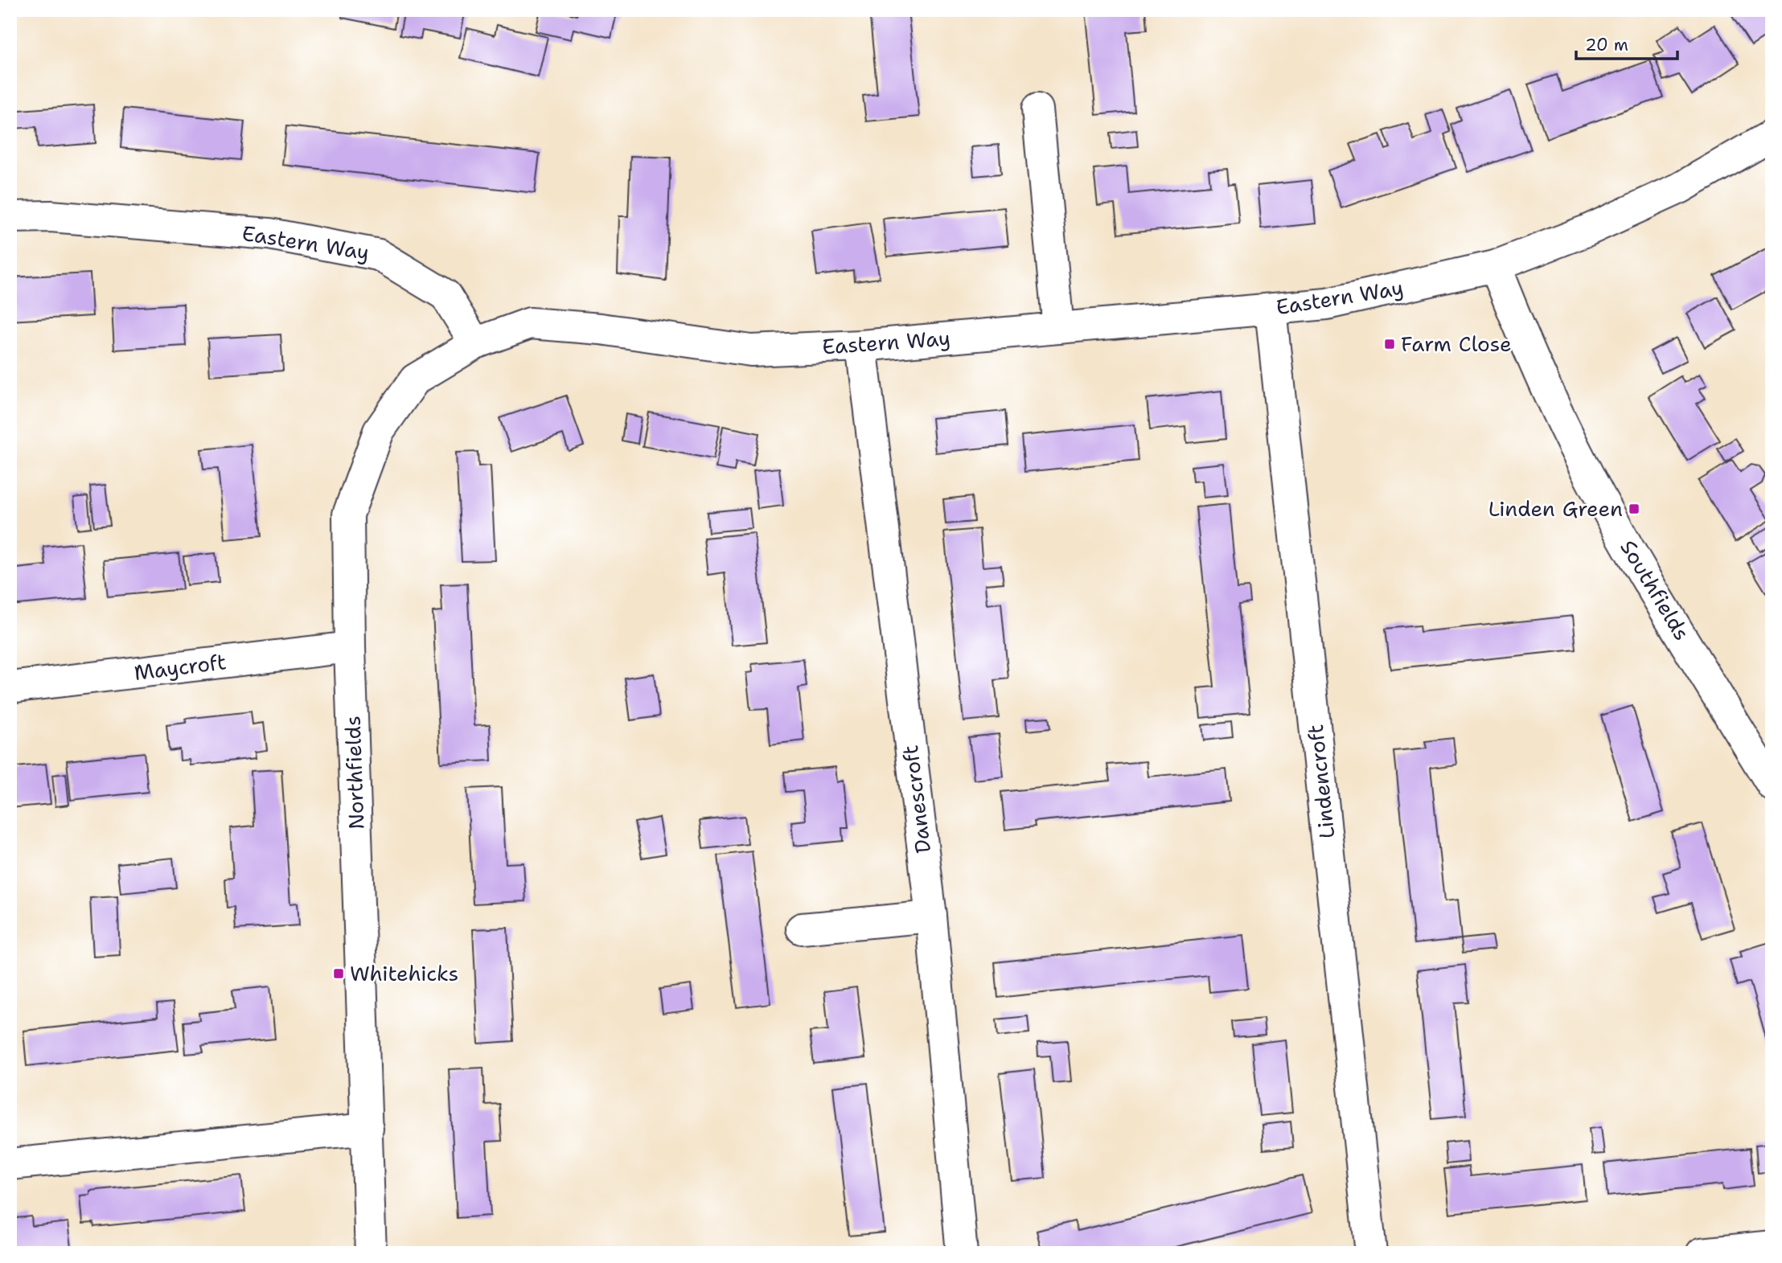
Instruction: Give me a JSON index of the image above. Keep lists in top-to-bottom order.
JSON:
{
  "streets": {
    "street": [
      "Eastern Way",
      "Southfields",
      "Maycroft",
      "Northfields",
      "Lindencroft",
      "Danescroft"
    ]
  },
  "crossings": [
    ["Eastern Way", "Southfields"],
    ["Eastern Way", "Northfields"],
    ["Eastern Way", "Lindencroft"],
    ["Eastern Way", "Danescroft"],
    ["Maycroft", "Northfields"]
  ],
  "places": {
    "transit": ["Farm Close", "Linden Green", "Whitehicks"]
  },
  "scale_bar": "20 m"
}
